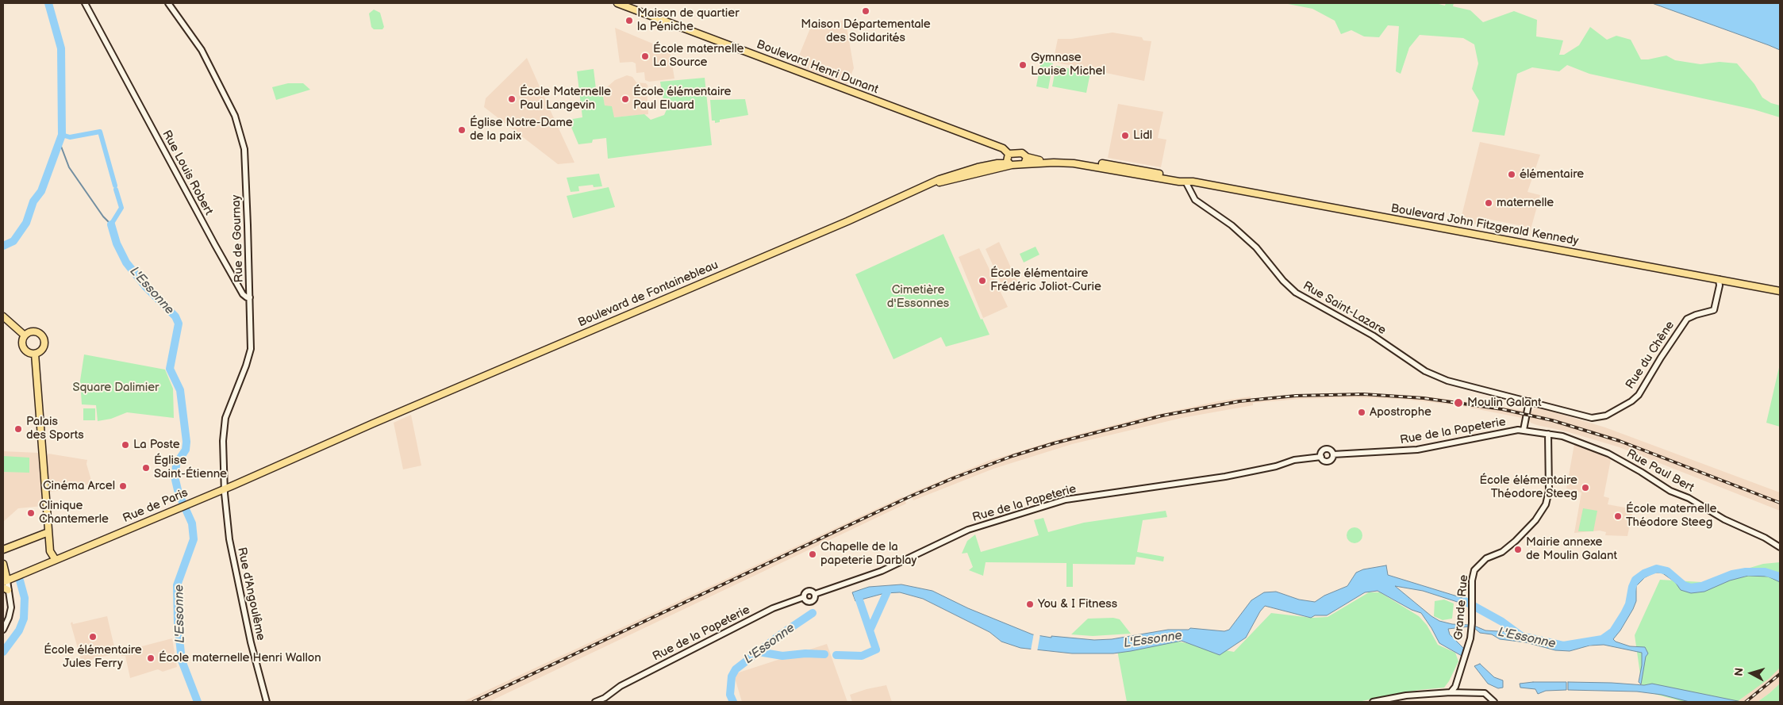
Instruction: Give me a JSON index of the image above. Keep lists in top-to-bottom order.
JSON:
{
  "streets": {
    "main road": [
      "Boulevard Henri Dunant",
      "Boulevard John Fitzgerald Kennedy",
      "Boulevard de Fontainebleau",
      "Rue de Paris"
    ],
    "street": [
      "Rue Louis Robert",
      "Rue de Gournay",
      "Rue Saint-Lazare",
      "Rue du Chêne",
      "Rue de la Papeterie",
      "Rue Paul Bert",
      "Rue d'Angoulême",
      "Grande Rue"
    ]
  },
  "crossings": [
    ["Boulevard Henri Dunant", "Boulevard John Fitzgerald Kennedy"],
    ["Rue Louis Robert", "Rue de Gournay"],
    ["Boulevard John Fitzgerald Kennedy", "Boulevard de Fontainebleau"],
    ["Boulevard John Fitzgerald Kennedy", "Rue Saint-Lazare"],
    ["Boulevard John Fitzgerald Kennedy", "Rue du Chêne"],
    ["Rue de Gournay", "Rue de Paris"],
    ["Rue de Gournay", "Rue d'Angoulême"],
    ["Boulevard de Fontainebleau", "Rue de Paris"],
    ["Rue Saint-Lazare", "Rue du Chêne"],
    ["Rue Saint-Lazare", "Rue de la Papeterie"],
    ["Rue du Chêne", "Rue de la Papeterie"],
    ["Rue de la Papeterie", "Rue Paul Bert"],
    ["Rue Paul Bert", "Grande Rue"],
    ["Rue de Paris", "Rue d'Angoulême"]
  ],
  "water": ["L'Essonne"],
  "parks": ["Cimetière d'Essonnes", "Square Dalimier"],
  "places": [
    "Maison Départementale des Solidarités",
    "Maison de quartier la Péniche",
    "École maternelle La Source",
    "Gymnase Louise Michel",
    "École Maternelle Paul Langevin",
    "École élémentaire Paul Eluard",
    "Église Notre-Dame de la paix",
    "Lidl",
    "élémentaire",
    "maternelle",
    "École élémentaire Frédéric Joliot-Curie",
    "Moulin Galant",
    "Apostrophe",
    "Palais des Sports",
    "La Poste",
    "Église Saint-Étienne",
    "Cinéma Arcel",
    "École élémentaire Théodore Steeg",
    "Clinique Chantemerle",
    "École maternelle Théodore Steeg",
    "Mairie annexe de Moulin Galant",
    "Chapelle de la papeterie Darblay",
    "You & I Fitness",
    "École élémentaire Jules Ferry",
    "École maternelle Henri Wallon"
  ],
  "north": "left"
}
